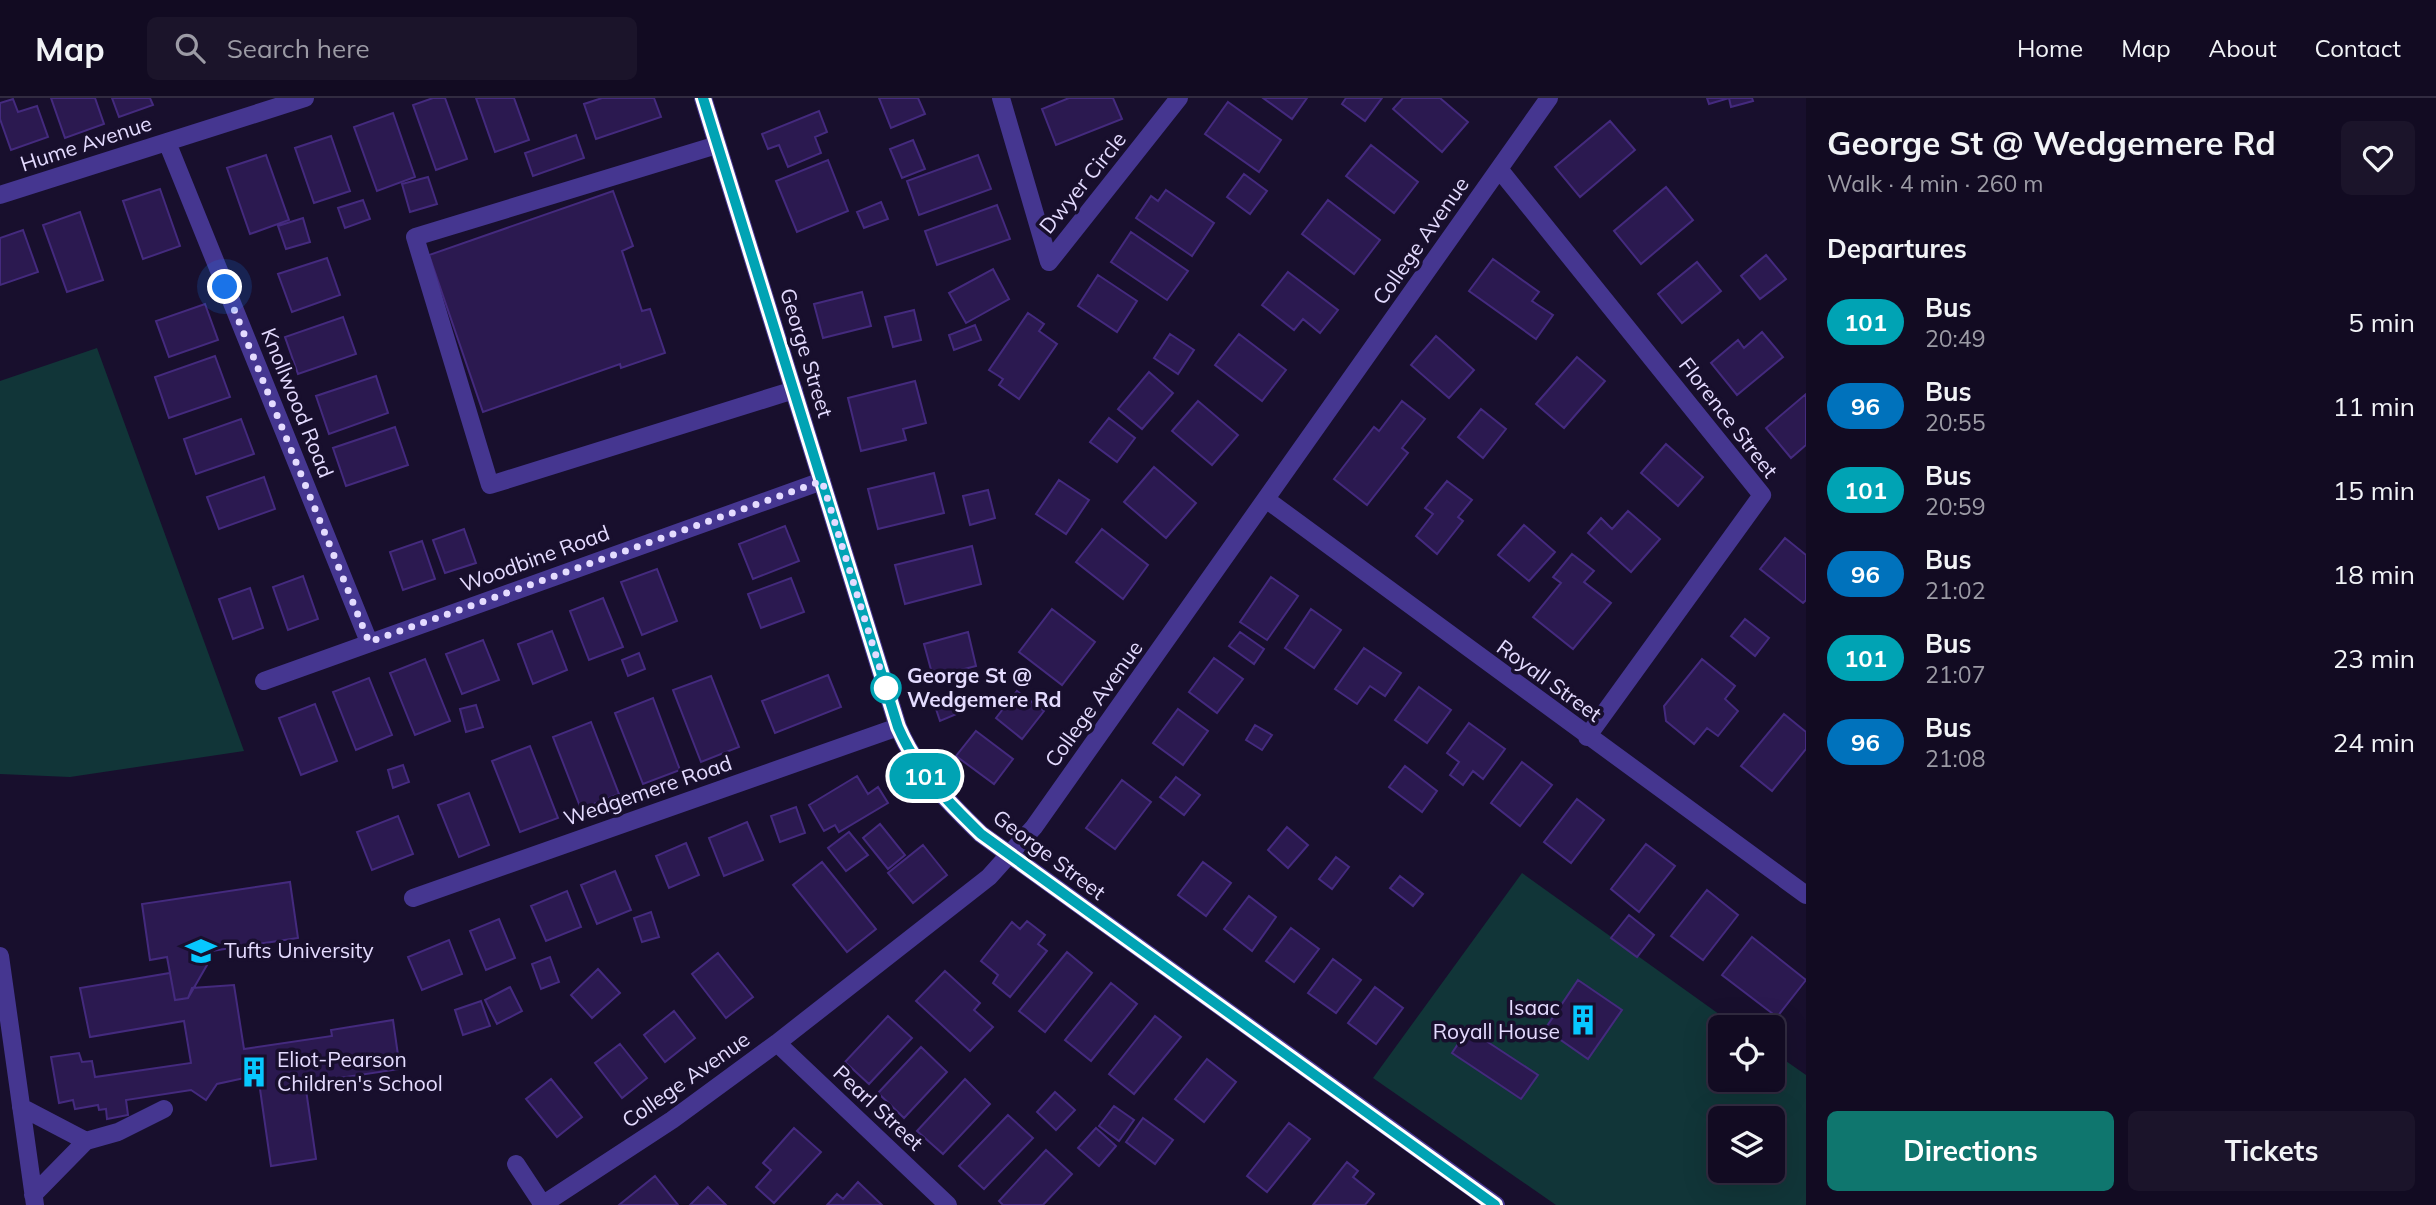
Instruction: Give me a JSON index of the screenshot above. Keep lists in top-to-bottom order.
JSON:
{
  "streets": {
    "street": [
      "Hume Avenue",
      "Dwyer Circle",
      "College Avenue",
      "George Street",
      "Knollwood Road",
      "Florence Street",
      "Woodbine Road",
      "Royall Street",
      "Wedgemere Road",
      "Pearl Street"
    ]
  },
  "crossings": [
    ["Hume Avenue", "Knollwood Road"],
    ["College Avenue", "George Street"],
    ["College Avenue", "Florence Street"],
    ["College Avenue", "Royall Street"],
    ["College Avenue", "Pearl Street"],
    ["George Street", "Woodbine Road"],
    ["George Street", "Wedgemere Road"],
    ["Knollwood Road", "Woodbine Road"],
    ["Florence Street", "Royall Street"]
  ],
  "places": {
    "other": ["George St @ Wedgemere Rd"],
    "school or university": ["Tufts University"],
    "building": ["Isaac Royall House", "Eliot-Pearson Children's School"]
  },
  "lines": ["bus line 101"],
  "page": {
    "header": "Map",
    "search": "Search here",
    "nav": [
      "Home",
      "Map",
      "About",
      "Contact"
    ],
    "on_map": "101",
    "heading": [
      ["George St @ Wedgemere Rd", "Walk · 4 min · 260 m"],
      "Departures"
    ],
    "list": [
      {
        "mark": "101",
        "name": "Bus",
        "note": "20:49",
        "value": "5 min"
      },
      {
        "mark": "96",
        "name": "Bus",
        "note": "20:55",
        "value": "11 min"
      },
      {
        "mark": "101",
        "name": "Bus",
        "note": "20:59",
        "value": "15 min"
      },
      {
        "mark": "96",
        "name": "Bus",
        "note": "21:02",
        "value": "18 min"
      },
      {
        "mark": "101",
        "name": "Bus",
        "note": "21:07",
        "value": "23 min"
      },
      {
        "mark": "96",
        "name": "Bus",
        "note": "21:08",
        "value": "24 min"
      }
    ],
    "buttons": ["Directions", "Tickets"]
  }
}
